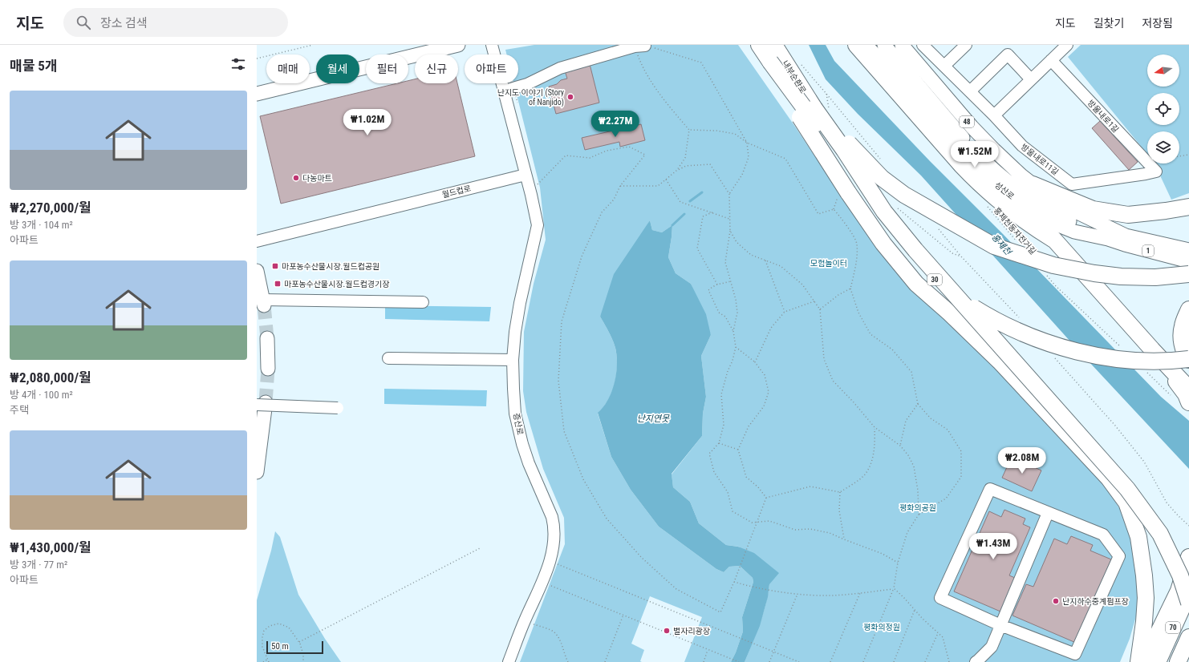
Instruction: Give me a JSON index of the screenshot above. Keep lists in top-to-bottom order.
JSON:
{
  "streets": {
    "highway": ["내부순환로", "30", "70"],
    "main road": ["48", "성산로", "1"],
    "street": [
      "방울내로1길",
      "방울내로11길",
      "월드컵로",
      "증산로"
    ],
    "path": ["홍제천동자전거길"]
  },
  "crossings": [
    ["내부순환로", "30"],
    ["방울내로1길", "방울내로11길"],
    ["48", "1"],
    ["성산로", "1"],
    ["월드컵로", "증산로"]
  ],
  "water": ["홍제천", "난지연못"],
  "parks": ["모험놀이터", "평화의공원", "평화의정원"],
  "places": {
    "other": [
      "난지도 이야기 (Story of Nanjido)",
      "다농마트",
      "난지하수중계펌프장",
      "별자리광장"
    ],
    "transit": ["마포농수산물시장.월드컵공원", "마포농수산물시장.월드컵경기장"]
  },
  "scale_bar": "50 m",
  "north": "left",
  "page": {
    "header": "지도",
    "search": "장소 검색",
    "nav": ["지도", "길찾기", "저장됨"],
    "heading": "매물 5개",
    "chip": [
      "매매",
      "월세",
      "필터",
      "신규",
      "아파트"
    ],
    "list": [
      {
        "name": "₩2,270,000/월",
        "note": "방 3개 · 104 m² · 아파트"
      },
      {
        "name": "₩2,080,000/월",
        "note": "방 4개 · 100 m² · 주택"
      },
      {
        "name": "₩1,430,000/월",
        "note": "방 3개 · 77 m² · 아파트"
      }
    ],
    "price": [
      "₩1.02M",
      "₩2.27M",
      "₩1.52M",
      "₩2.08M",
      "₩1.43M"
    ],
    "scale": "50 m"
  }
}
